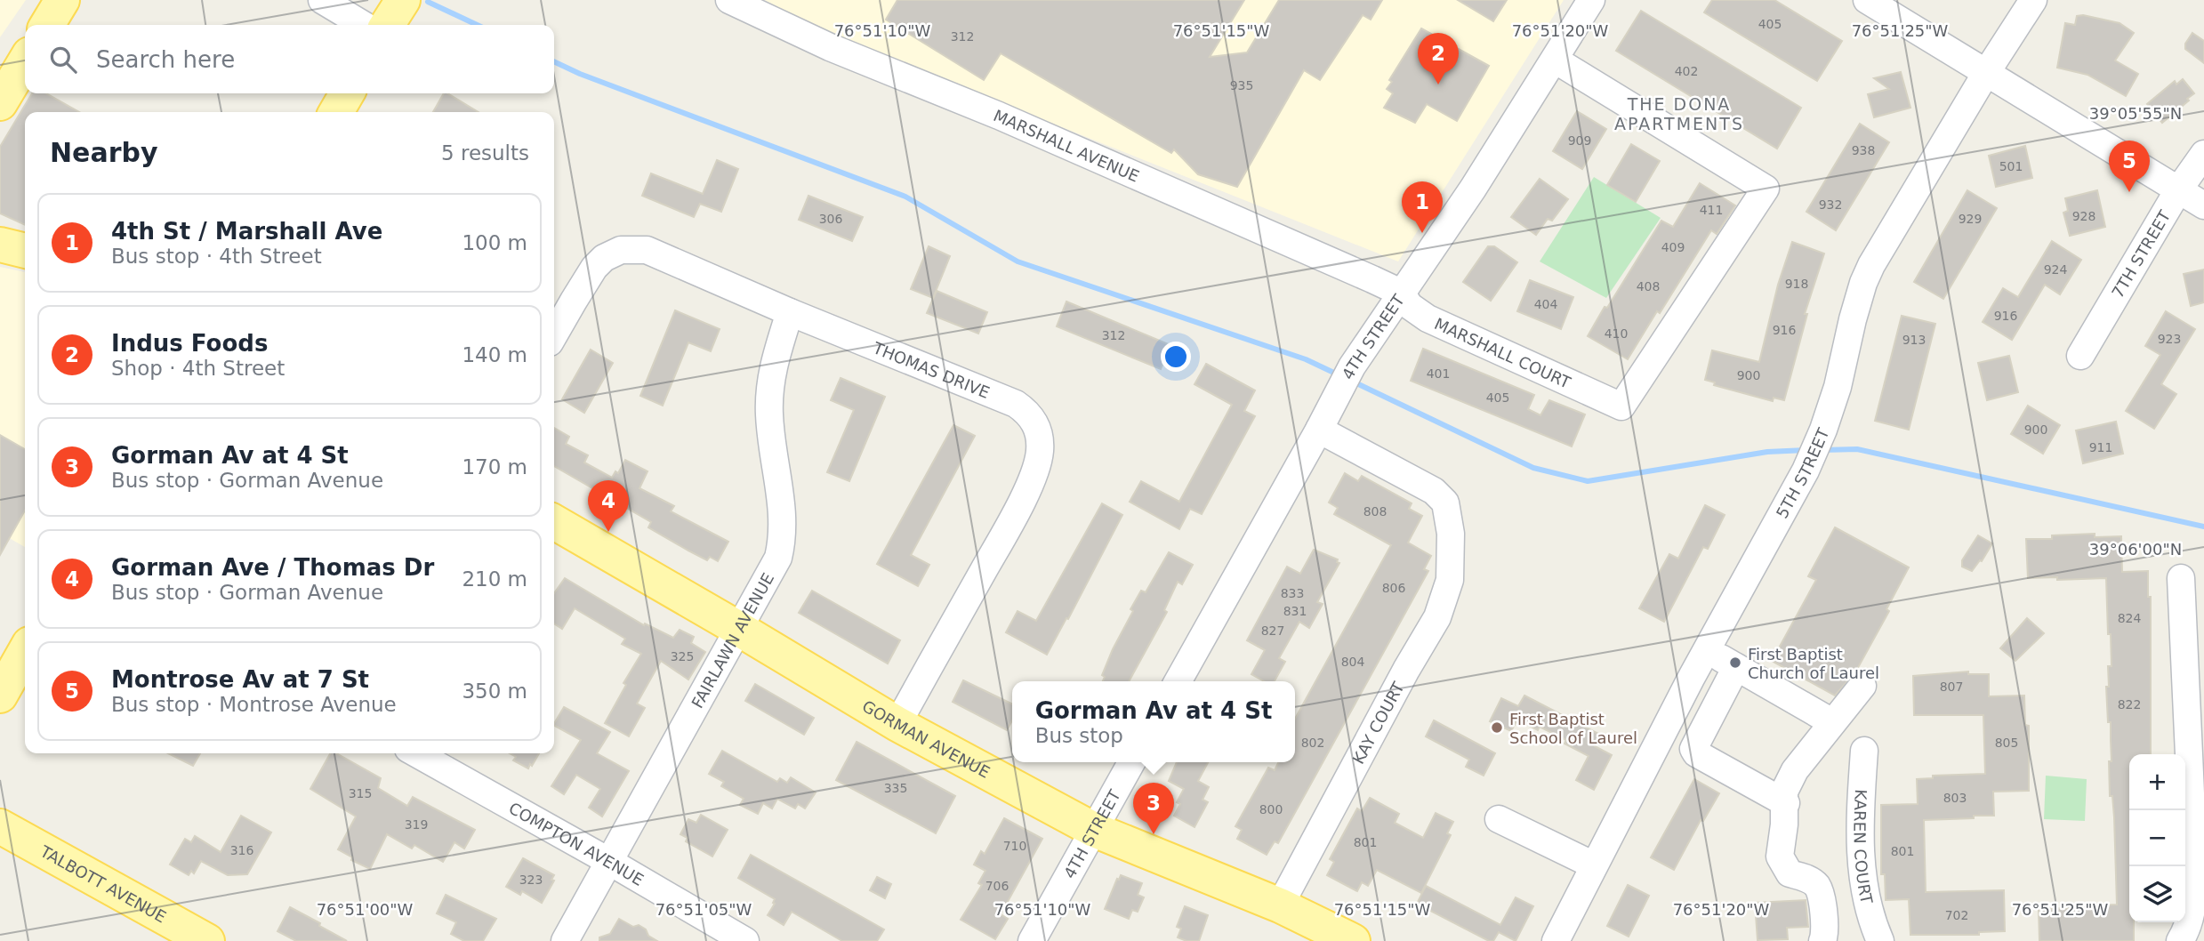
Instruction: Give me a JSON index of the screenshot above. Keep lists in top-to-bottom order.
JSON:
{
  "streets": {
    "main road": ["GORMAN AVENUE", "TALBOTT AVENUE"],
    "street": [
      "MARSHALL AVENUE",
      "7TH STREET",
      "4TH STREET",
      "MARSHALL COURT",
      "THOMAS DRIVE",
      "5TH STREET",
      "FAIRLAWN AVENUE",
      "KAY COURT",
      "COMPTON AVENUE",
      "KAREN COURT"
    ]
  },
  "crossings": [
    ["MARSHALL AVENUE", "4TH STREET"],
    ["MARSHALL AVENUE", "MARSHALL COURT"],
    ["4TH STREET", "MARSHALL COURT"],
    ["4TH STREET", "KAY COURT"],
    ["4TH STREET", "GORMAN AVENUE"],
    ["THOMAS DRIVE", "FAIRLAWN AVENUE"],
    ["THOMAS DRIVE", "GORMAN AVENUE"],
    ["FAIRLAWN AVENUE", "GORMAN AVENUE"],
    ["FAIRLAWN AVENUE", "COMPTON AVENUE"],
    ["KAY COURT", "GORMAN AVENUE"]
  ],
  "districts": ["THE DONA APARTMENTS"],
  "places": ["First Baptist Church of Laurel", "First Baptist School of Laurel"],
  "house_numbers": [
    "405",
    "312",
    "402",
    "935",
    "909",
    "938",
    "501",
    "932",
    "411",
    "928",
    "306",
    "929",
    "409",
    "924",
    "918",
    "408",
    "404",
    "916",
    "916",
    "410",
    "312",
    "923",
    "913",
    "401",
    "900",
    "405",
    "900",
    "911",
    "808",
    "806",
    "833",
    "831",
    "824",
    "827",
    "325",
    "804",
    "807",
    "822",
    "802",
    "805",
    "335",
    "315",
    "803",
    "800",
    "319",
    "801",
    "710",
    "316",
    "801",
    "323",
    "706",
    "702"
  ],
  "page": {
    "search": "Search here",
    "pins": [
      "2",
      "5",
      "1",
      "4",
      "3"
    ],
    "heading": ["Nearby", "5 results"],
    "list": [
      {
        "mark": "1",
        "name": "4th St / Marshall Ave",
        "note": "Bus stop · 4th Street",
        "value": "100 m"
      },
      {
        "mark": "2",
        "name": "Indus Foods",
        "note": "Shop · 4th Street",
        "value": "140 m"
      },
      {
        "mark": "3",
        "name": "Gorman Av at 4 St",
        "note": "Bus stop · Gorman Avenue",
        "value": "170 m"
      },
      {
        "mark": "4",
        "name": "Gorman Ave / Thomas Dr",
        "note": "Bus stop · Gorman Avenue",
        "value": "210 m"
      },
      {
        "mark": "5",
        "name": "Montrose Av at 7 St",
        "note": "Bus stop · Montrose Avenue",
        "value": "350 m"
      }
    ],
    "popup": ["Gorman Av at 4 St", "Bus stop"],
    "map_buttons": ["+", "−"]
  },
  "coordinates": [
    "76°51'20\"W",
    "76°51'10\"W",
    "76°51'15\"W",
    "76°51'25\"W",
    "39°05'55\"N",
    "39°06'00\"N",
    "76°51'00\"W",
    "76°51'05\"W"
  ]
}
